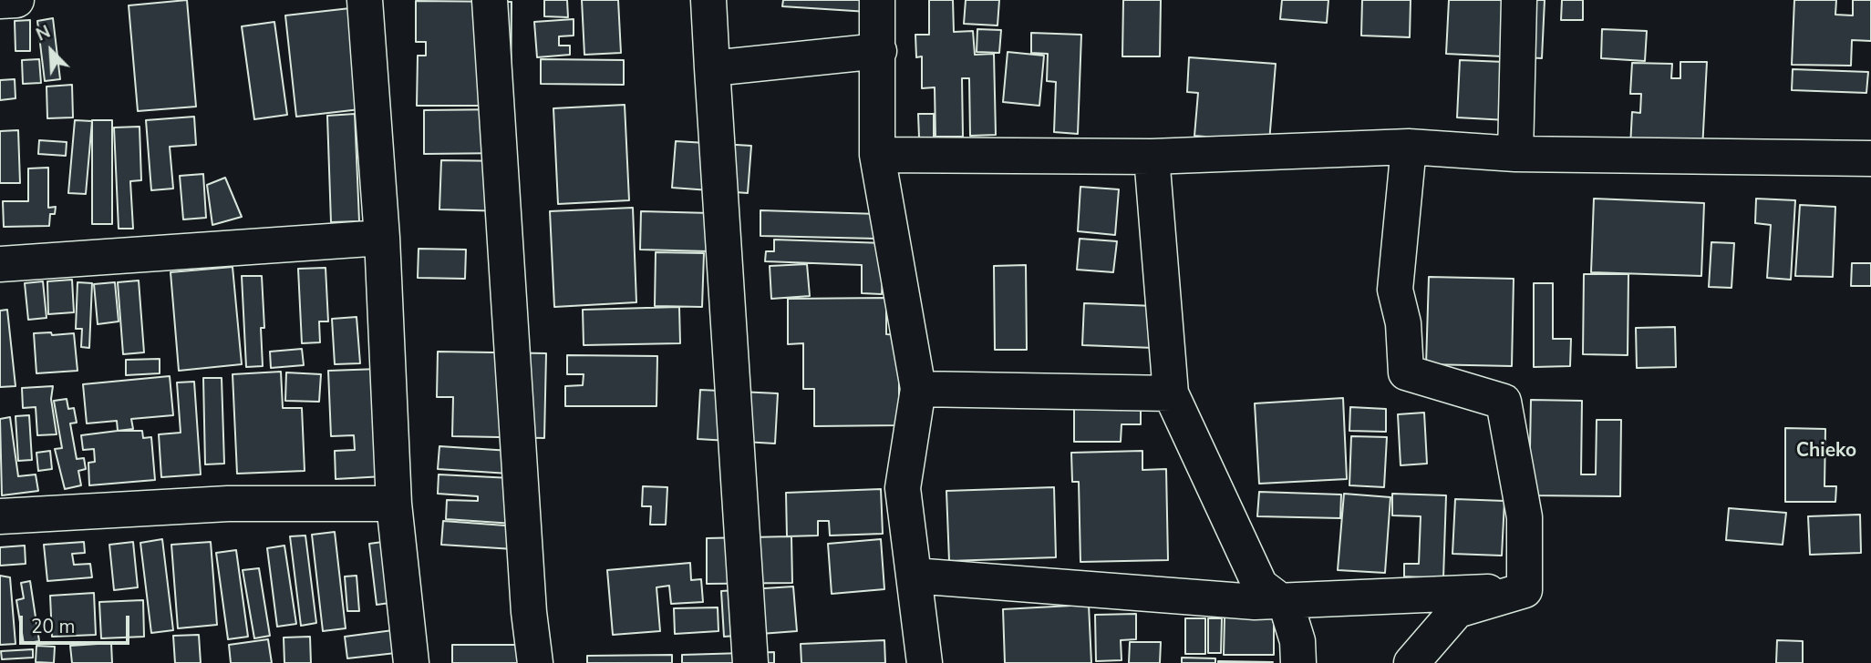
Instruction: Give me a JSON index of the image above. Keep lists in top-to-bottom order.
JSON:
{
  "districts": ["Chieko"],
  "scale_bar": "20 m",
  "north": "top left"
}
